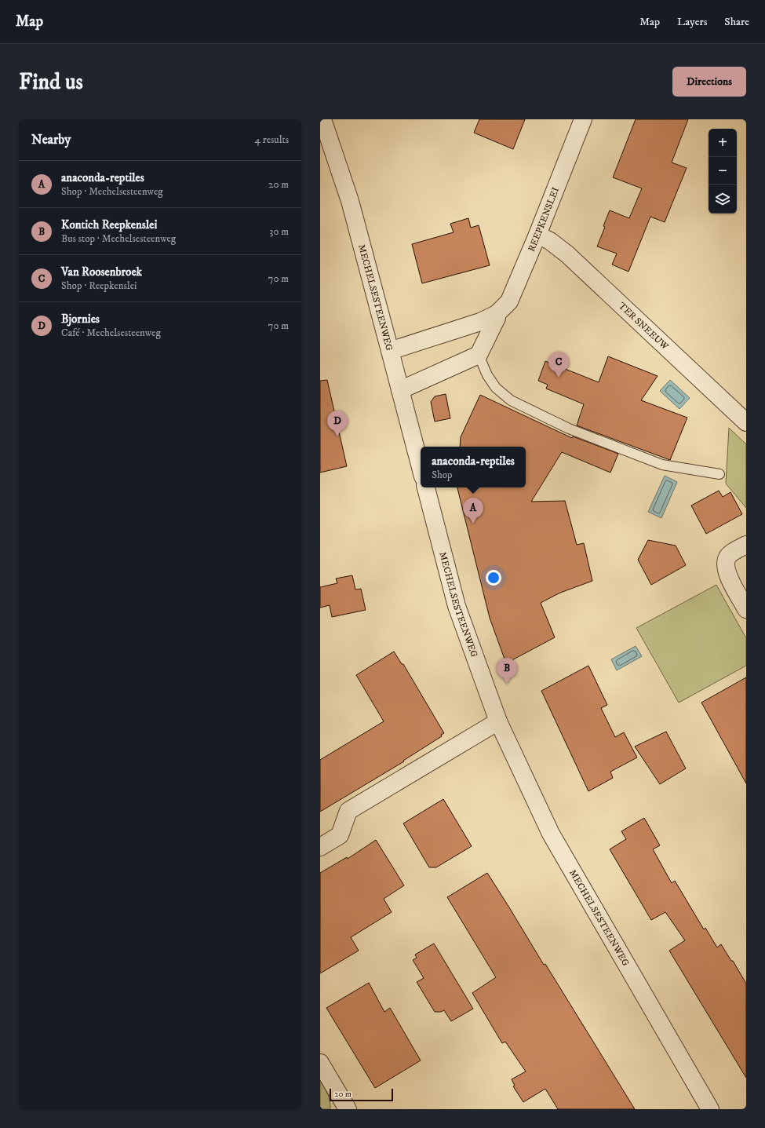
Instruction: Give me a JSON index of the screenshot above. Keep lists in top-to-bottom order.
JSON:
{
  "streets": {
    "street": ["REEPKENSLEI", "MECHELSESTEENWEG", "TER SNEEUW"]
  },
  "crossings": [
    ["REEPKENSLEI", "MECHELSESTEENWEG"],
    ["REEPKENSLEI", "TER SNEEUW"]
  ],
  "scale_bar": "20 m",
  "page": {
    "header": "Map",
    "nav": ["Map", "Layers", "Share"],
    "buttons": "Directions",
    "title": "Find us",
    "heading": ["Nearby", "4 results"],
    "map_buttons": ["+", "−"],
    "list": [
      {
        "mark": "A",
        "name": "anaconda-reptiles",
        "note": "Shop · Mechelsesteenweg",
        "value": "20 m"
      },
      {
        "mark": "B",
        "name": "Kontich Reepkenslei",
        "note": "Bus stop · Mechelsesteenweg",
        "value": "30 m"
      },
      {
        "mark": "C",
        "name": "Van Roosenbroek",
        "note": "Shop · Reepkenslei",
        "value": "70 m"
      },
      {
        "mark": "D",
        "name": "Bjornies",
        "note": "Café · Mechelsesteenweg",
        "value": "70 m"
      }
    ],
    "pins": [
      "C",
      "D",
      "A",
      "B"
    ],
    "popup": ["anaconda-reptiles", "Shop"],
    "scale": "20 m"
  }
}
